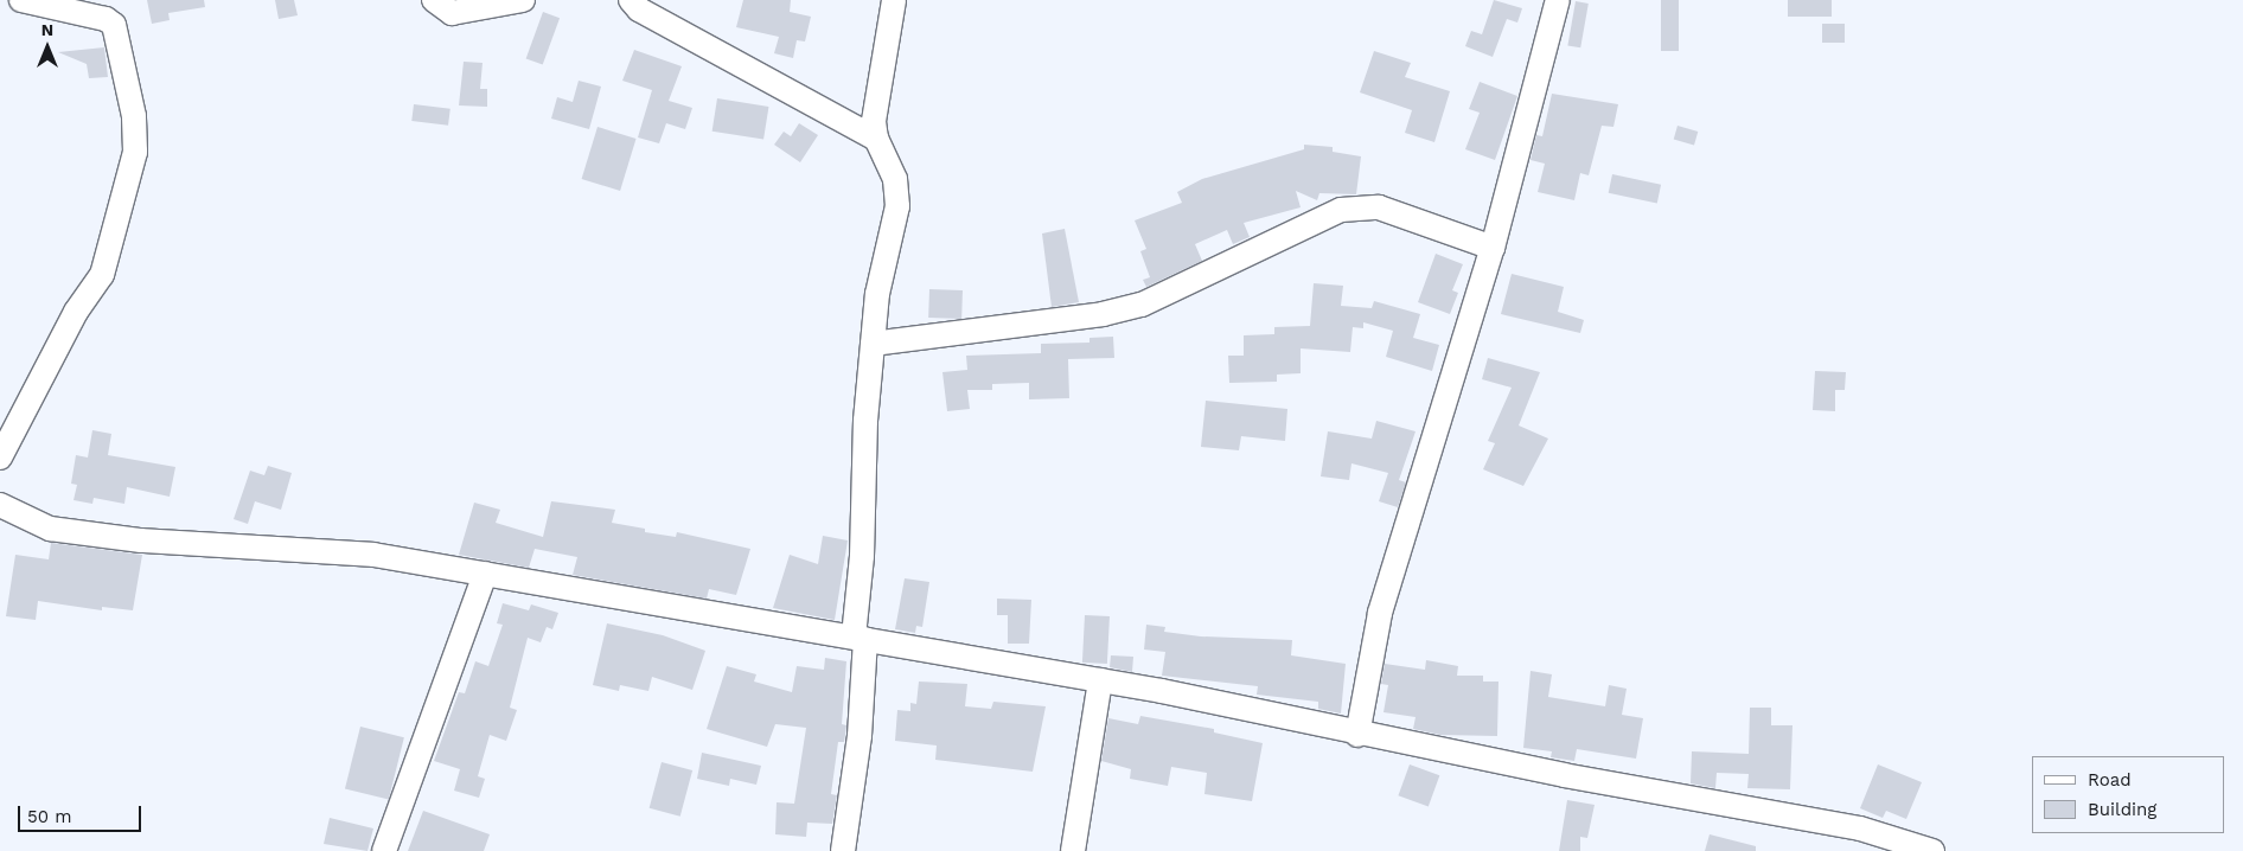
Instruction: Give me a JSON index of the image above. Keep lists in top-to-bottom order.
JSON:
{
  "legend": ["Road", "Building"],
  "scale_bar": "50 m",
  "north": "top"
}
